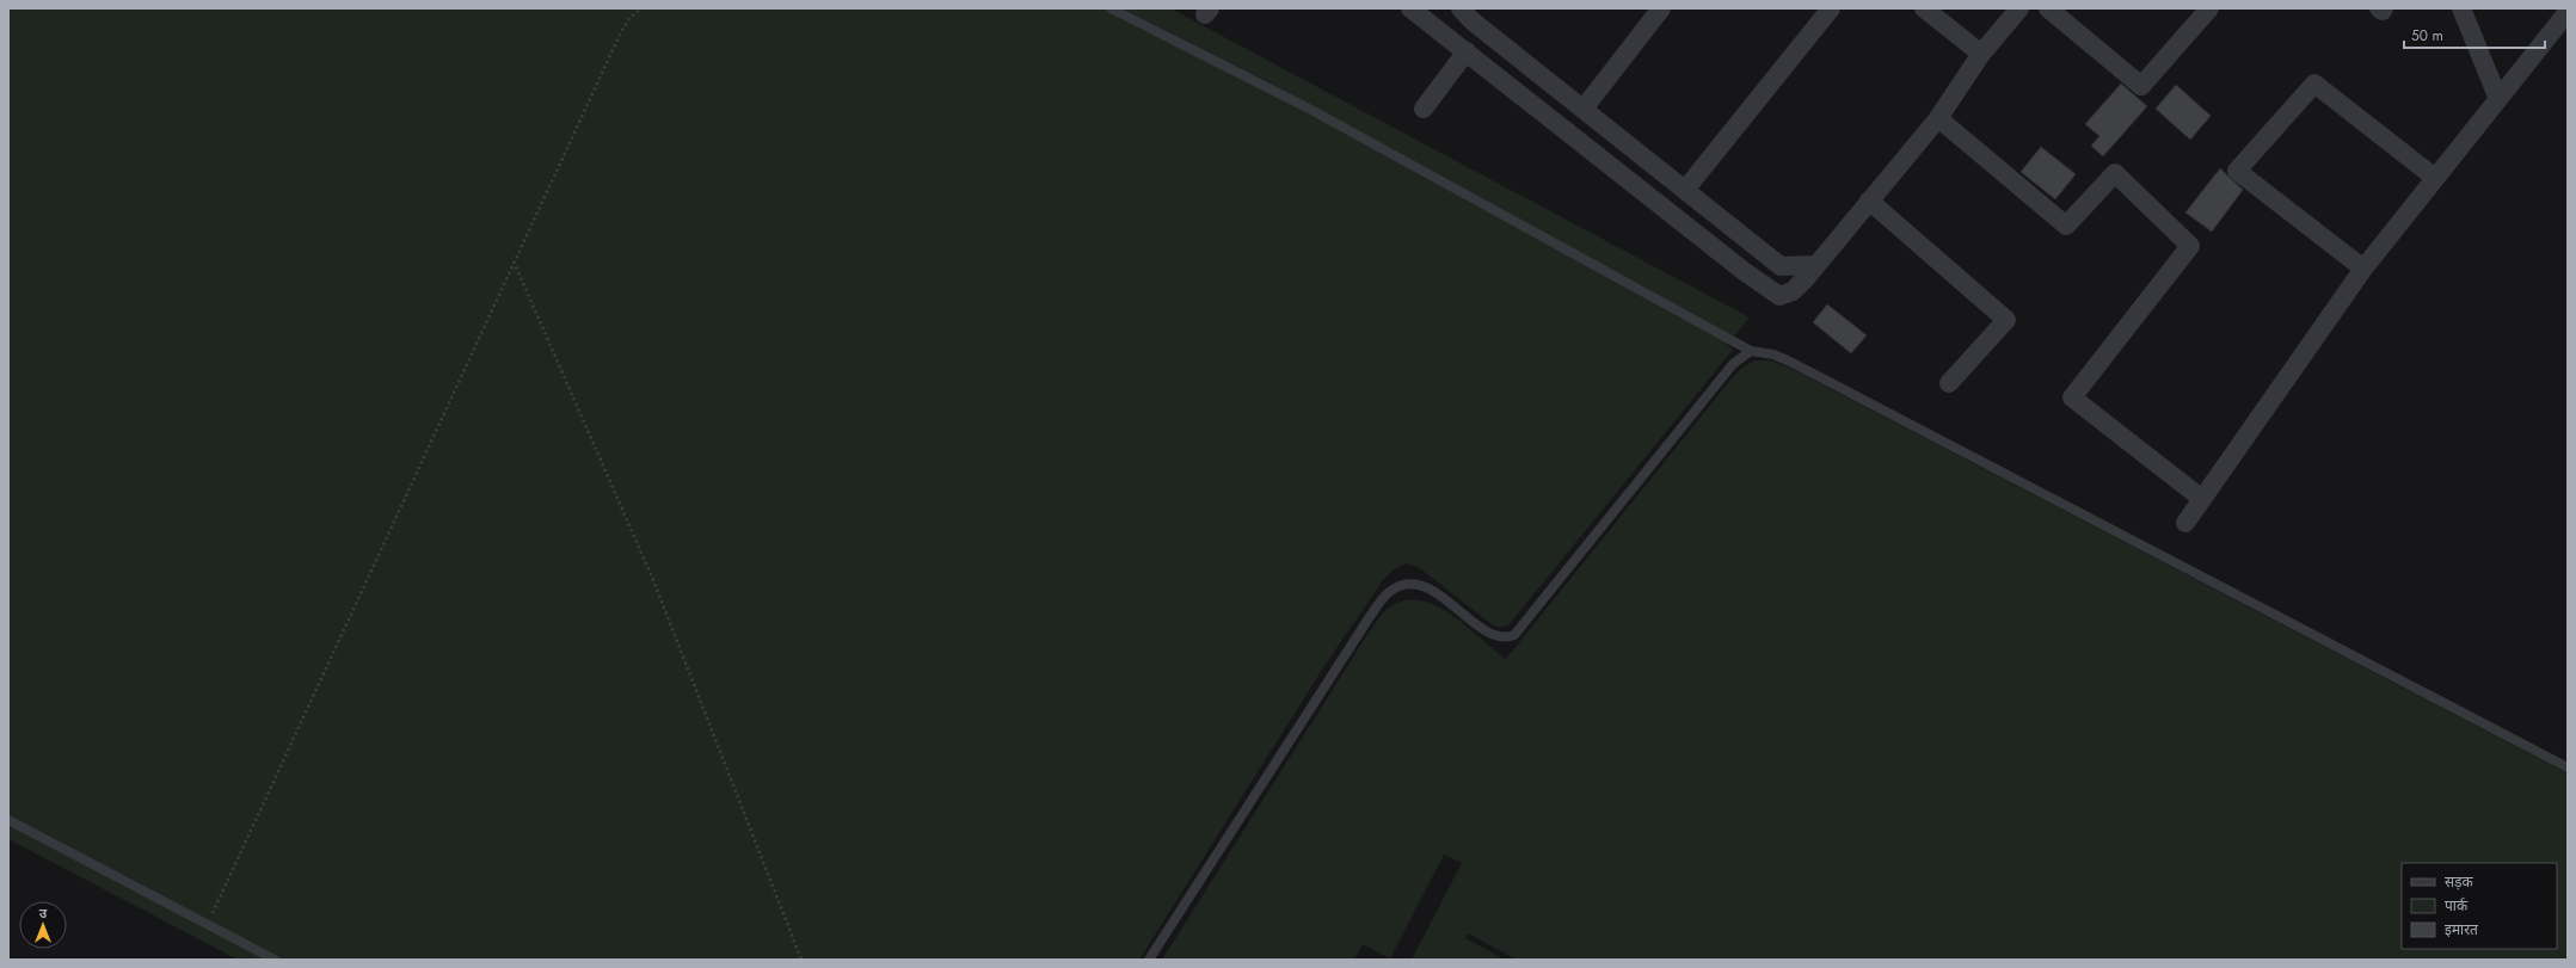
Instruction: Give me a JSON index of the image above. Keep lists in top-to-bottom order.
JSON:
{
  "legend": ["सड़क", "पार्क", "इमारत"],
  "scale_bar": "50 m",
  "north": "top"
}
